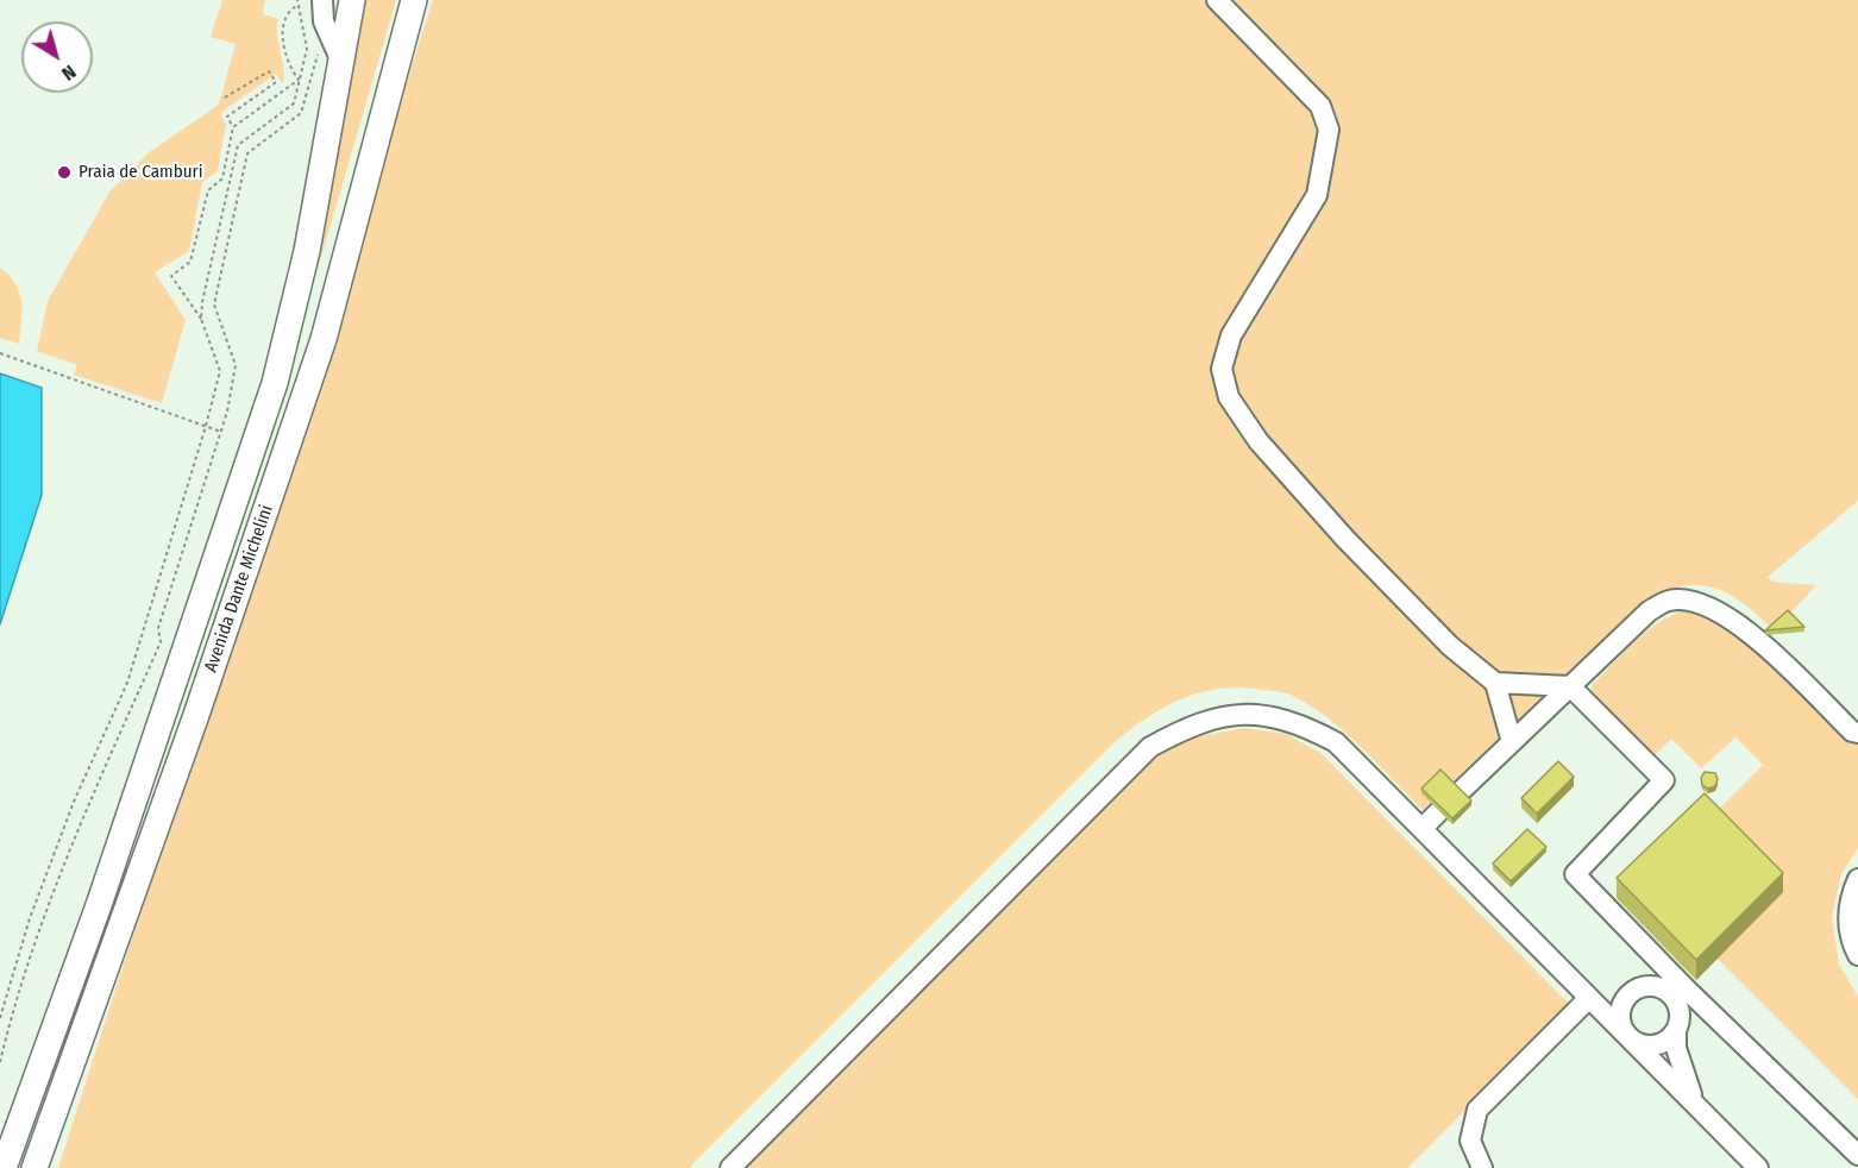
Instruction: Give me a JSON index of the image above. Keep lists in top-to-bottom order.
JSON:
{
  "streets": {
    "main road": ["Avenida Dante Michelini"]
  },
  "places": ["Praia de Camburi"],
  "north": "bottom right"
}
